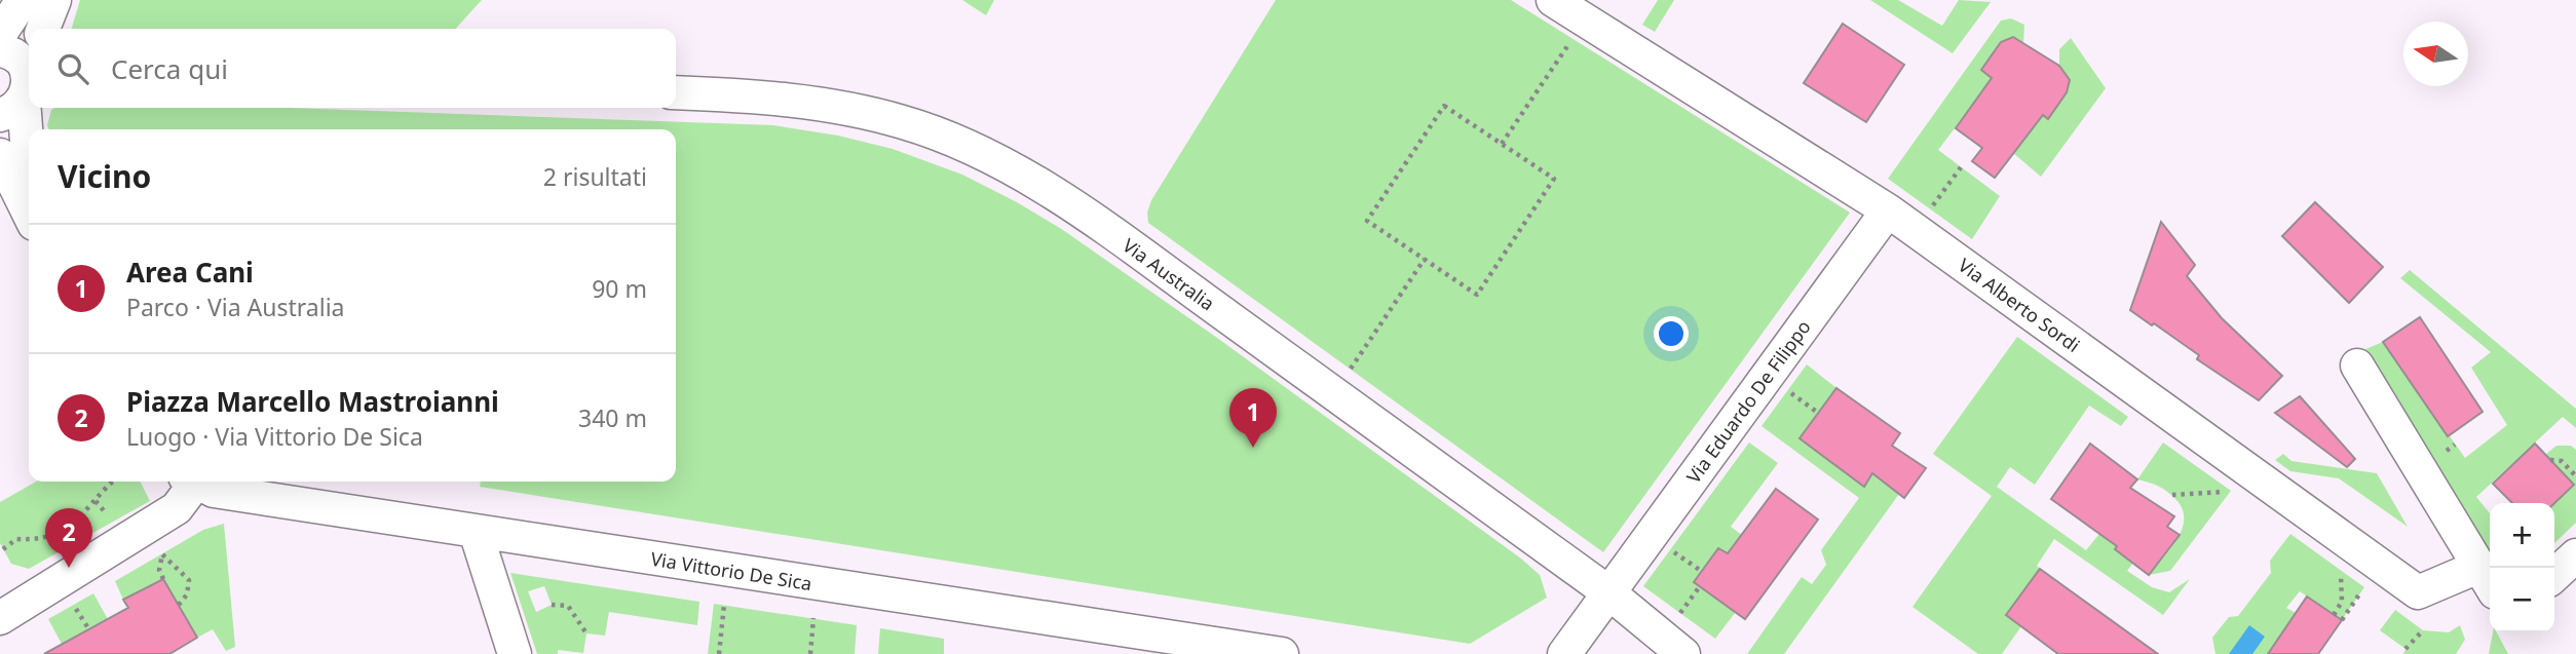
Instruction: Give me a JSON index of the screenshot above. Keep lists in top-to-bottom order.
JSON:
{
  "streets": {
    "street": [
      "Via Australia",
      "Via Alberto Sordi",
      "Via Eduardo De Filippo",
      "Via Vittorio De Sica"
    ]
  },
  "crossings": [
    ["Via Australia", "Via Eduardo De Filippo"],
    ["Via Alberto Sordi", "Via Eduardo De Filippo"]
  ],
  "north": "left",
  "page": {
    "search": "Cerca qui",
    "heading": ["Vicino", "2 risultati"],
    "list": [
      {
        "mark": "1",
        "name": "Area Cani",
        "note": "Parco · Via Australia",
        "value": "90 m"
      },
      {
        "mark": "2",
        "name": "Piazza Marcello Mastroianni",
        "note": "Luogo · Via Vittorio De Sica",
        "value": "340 m"
      }
    ],
    "pins": ["1", "2"],
    "map_buttons": ["+", "−"]
  }
}
